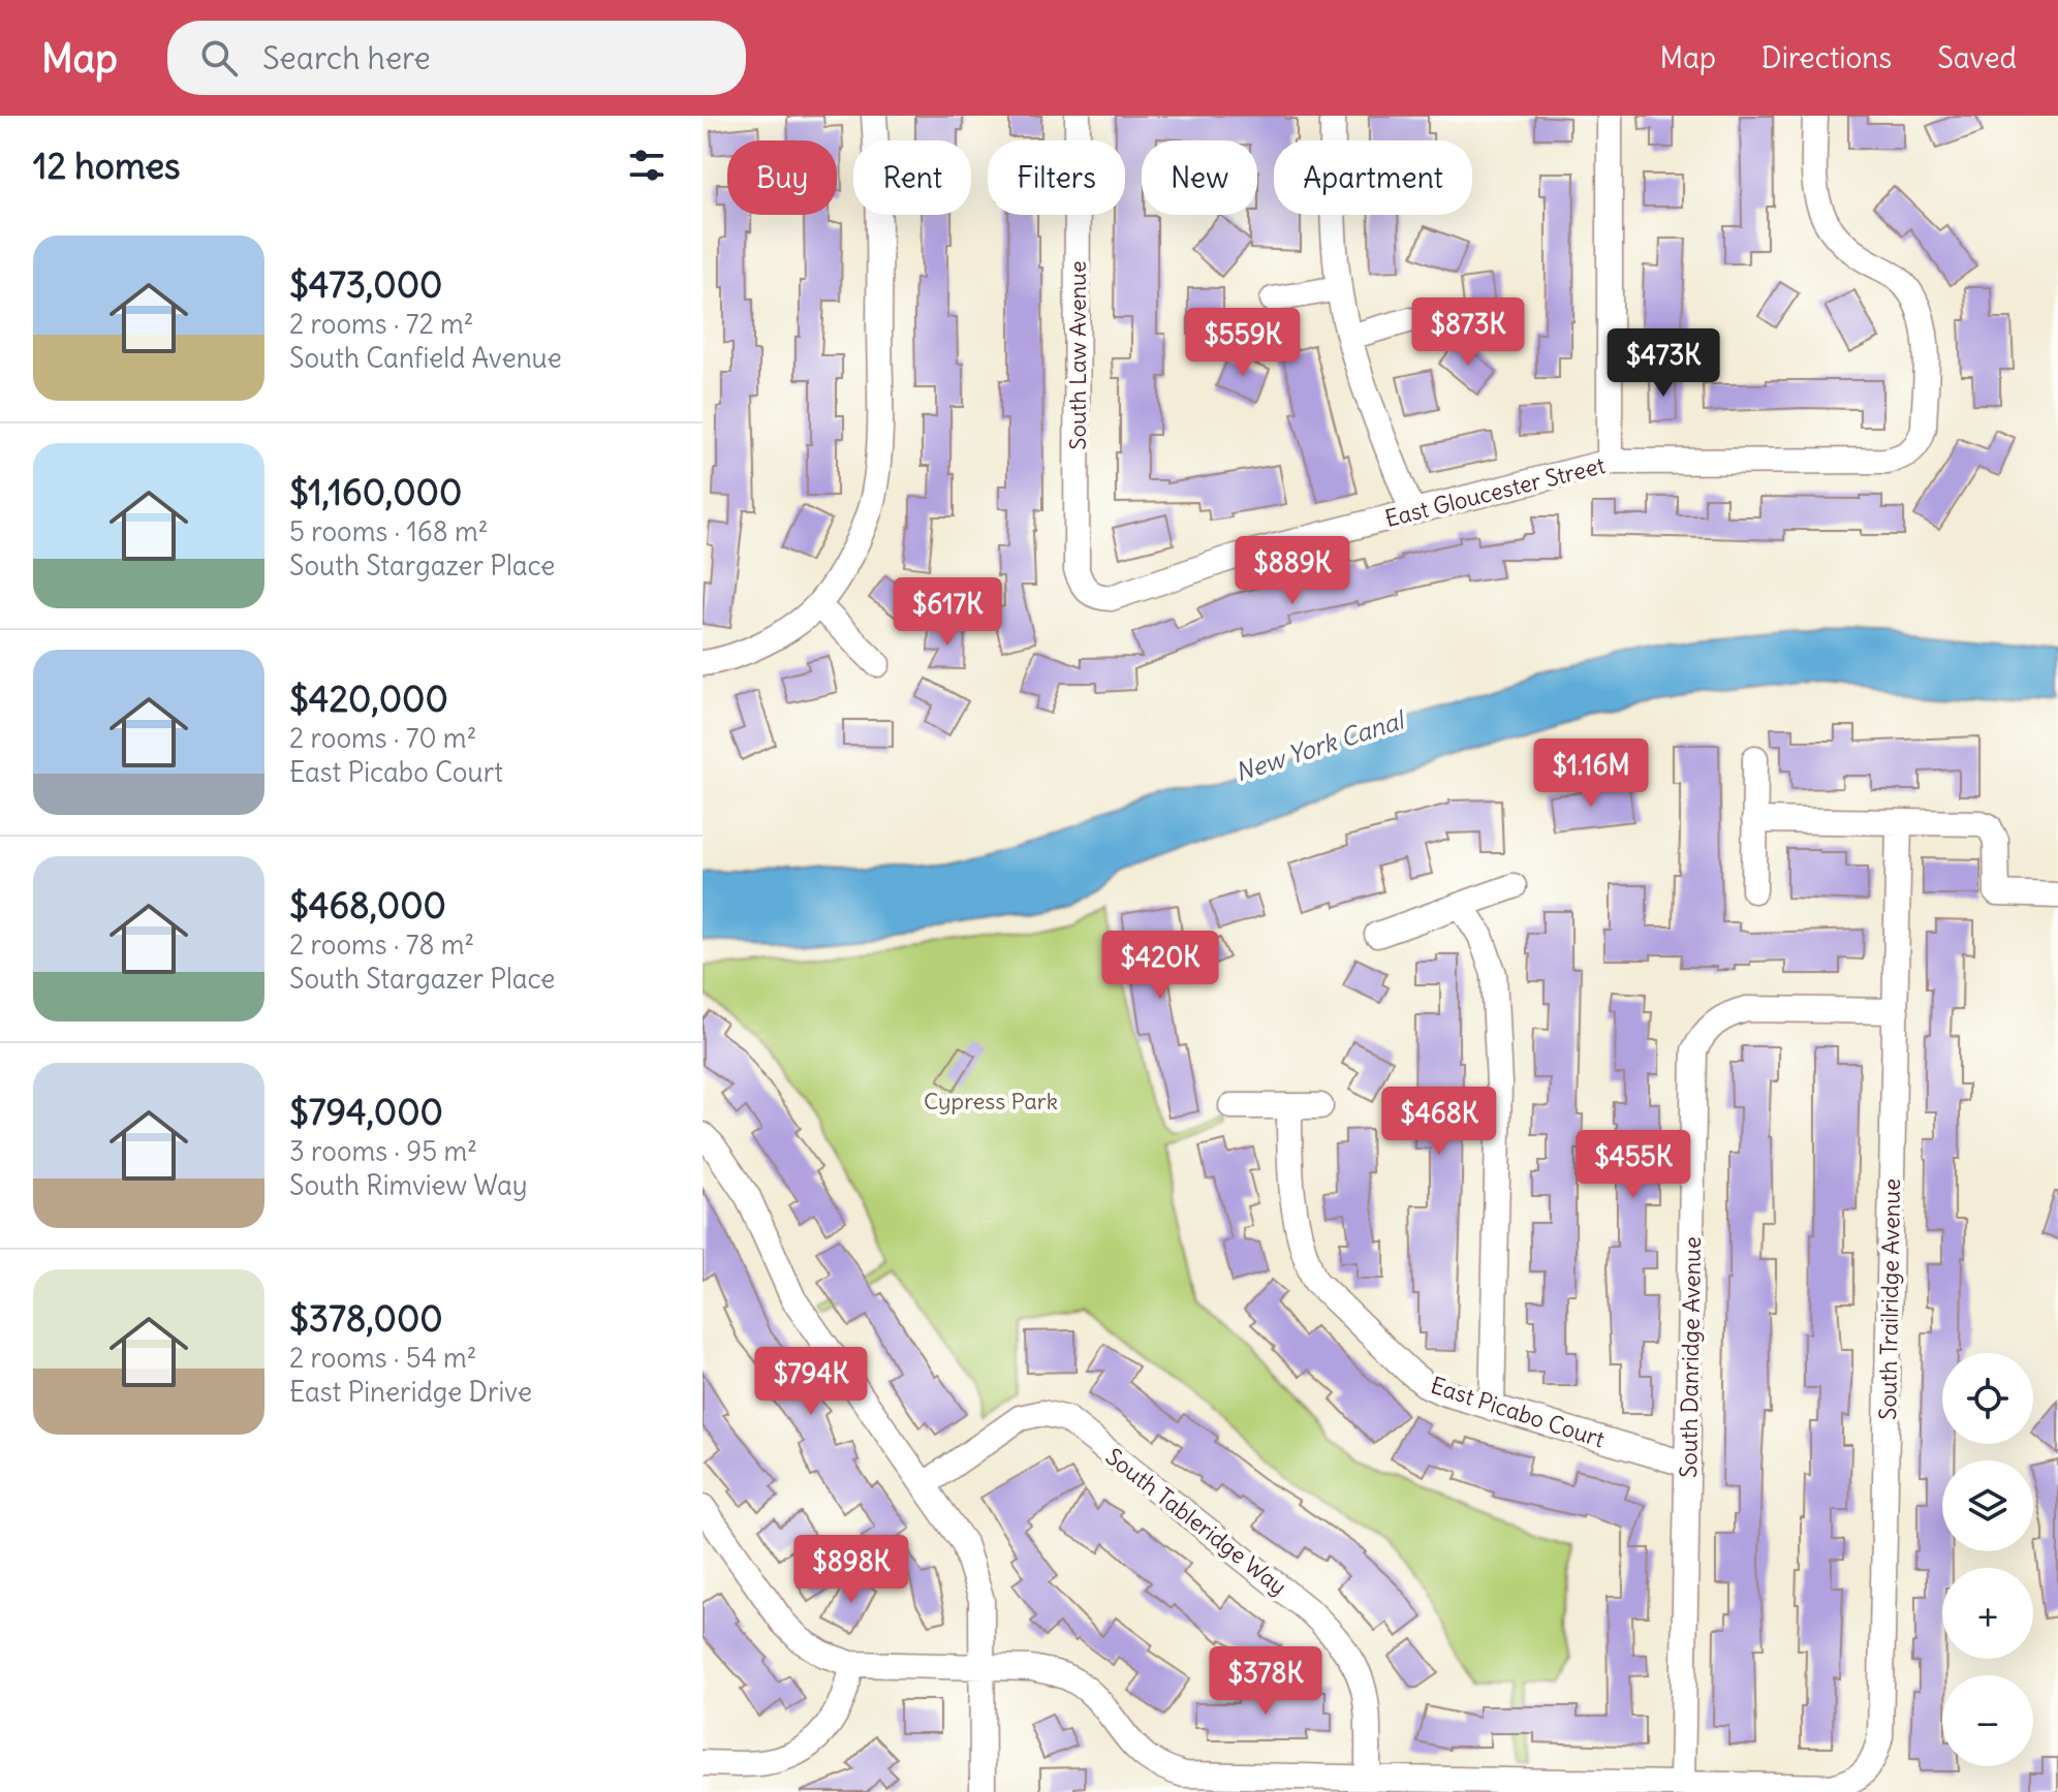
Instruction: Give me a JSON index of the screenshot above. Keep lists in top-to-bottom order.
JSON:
{
  "streets": {
    "street": [
      "South Law Avenue",
      "East Gloucester Street",
      "South Trailridge Avenue",
      "South Danridge Avenue",
      "East Picabo Court",
      "South Tableridge Way"
    ]
  },
  "crossings": [
    ["South Law Avenue", "East Gloucester Street"],
    ["South Trailridge Avenue", "South Danridge Avenue"],
    ["South Danridge Avenue", "East Picabo Court"]
  ],
  "water": ["New York Canal"],
  "parks": ["Cypress Park"],
  "page": {
    "header": "Map",
    "search": "Search here",
    "nav": ["Map", "Directions", "Saved"],
    "heading": "12 homes",
    "chip": [
      "Buy",
      "Rent",
      "Filters",
      "New",
      "Apartment"
    ],
    "list": [
      {
        "name": "$473,000",
        "note": "2 rooms · 72 m² · South Canfield Avenue"
      },
      {
        "name": "$1,160,000",
        "note": "5 rooms · 168 m² · South Stargazer Place"
      },
      {
        "name": "$420,000",
        "note": "2 rooms · 70 m² · East Picabo Court"
      },
      {
        "name": "$468,000",
        "note": "2 rooms · 78 m² · South Stargazer Place"
      },
      {
        "name": "$794,000",
        "note": "3 rooms · 95 m² · South Rimview Way"
      },
      {
        "name": "$378,000",
        "note": "2 rooms · 54 m² · East Pineridge Drive"
      }
    ],
    "price": [
      "$873K",
      "$559K",
      "$473K",
      "$889K",
      "$617K",
      "$1.16M",
      "$420K",
      "$468K",
      "$455K",
      "$794K",
      "$898K",
      "$378K"
    ],
    "map_buttons": ["+", "−"]
  }
}
